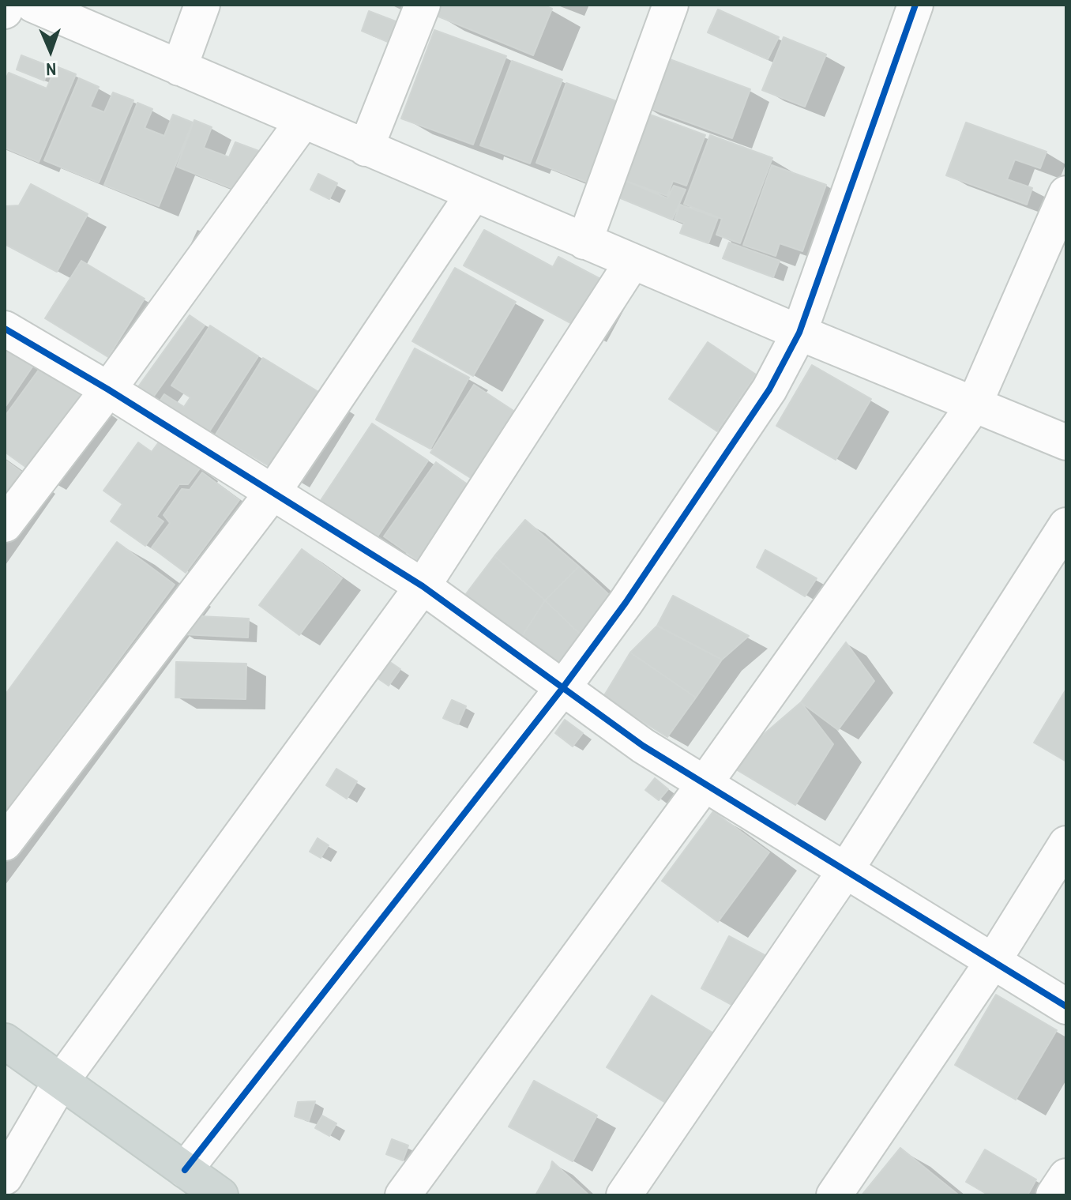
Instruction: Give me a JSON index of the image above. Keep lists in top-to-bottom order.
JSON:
{
  "north": "bottom"
}
